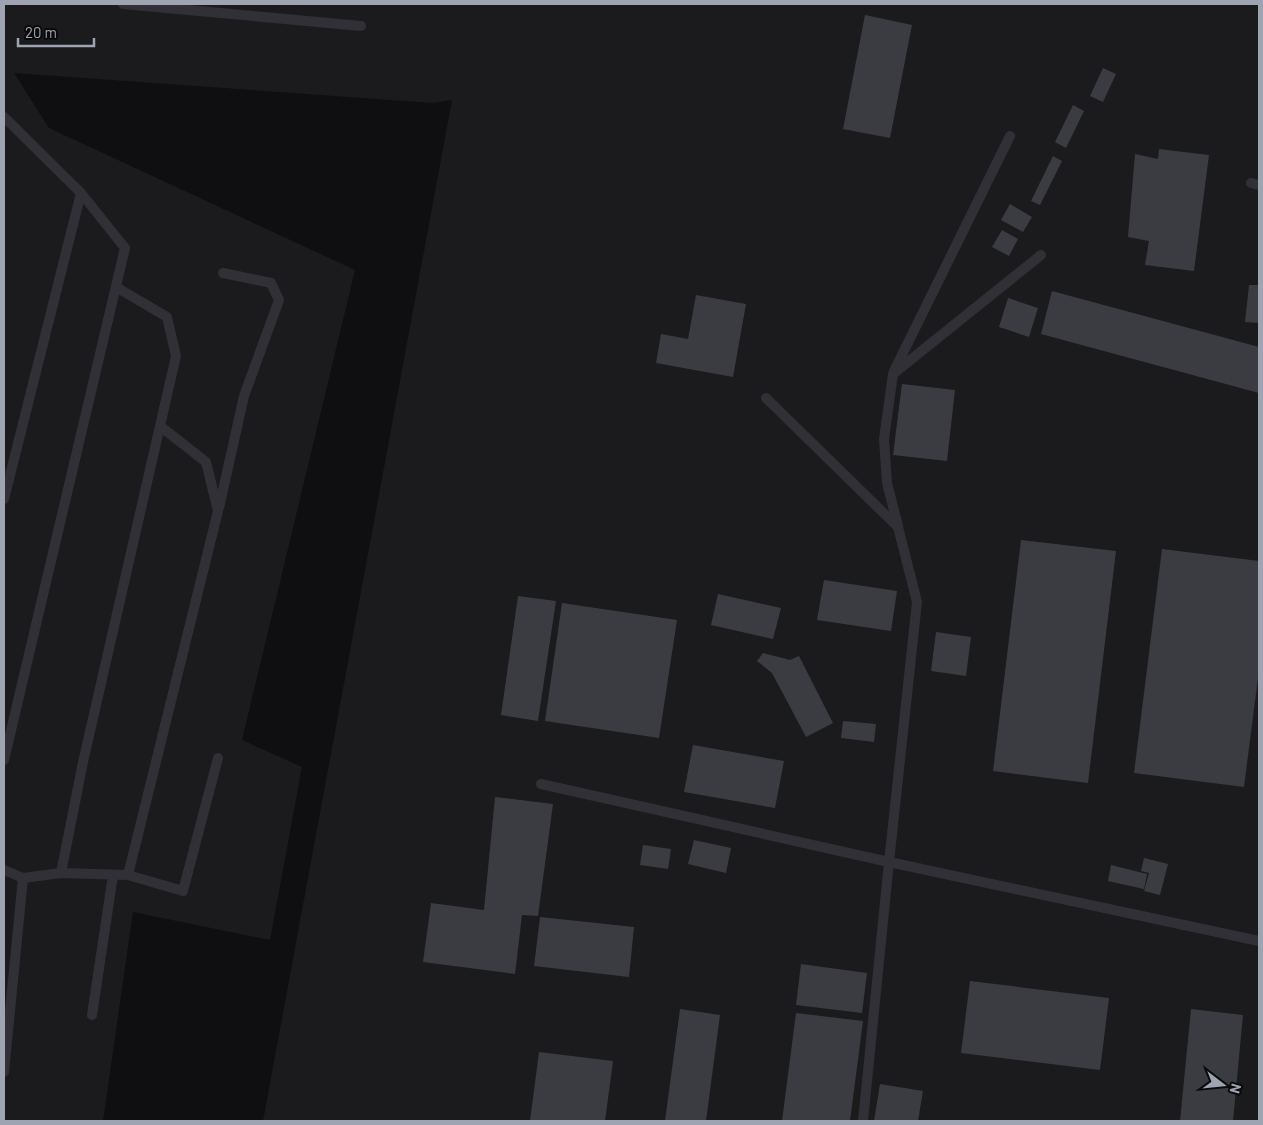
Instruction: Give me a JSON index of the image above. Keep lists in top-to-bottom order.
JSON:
{
  "scale_bar": "20 m",
  "north": "right"
}
